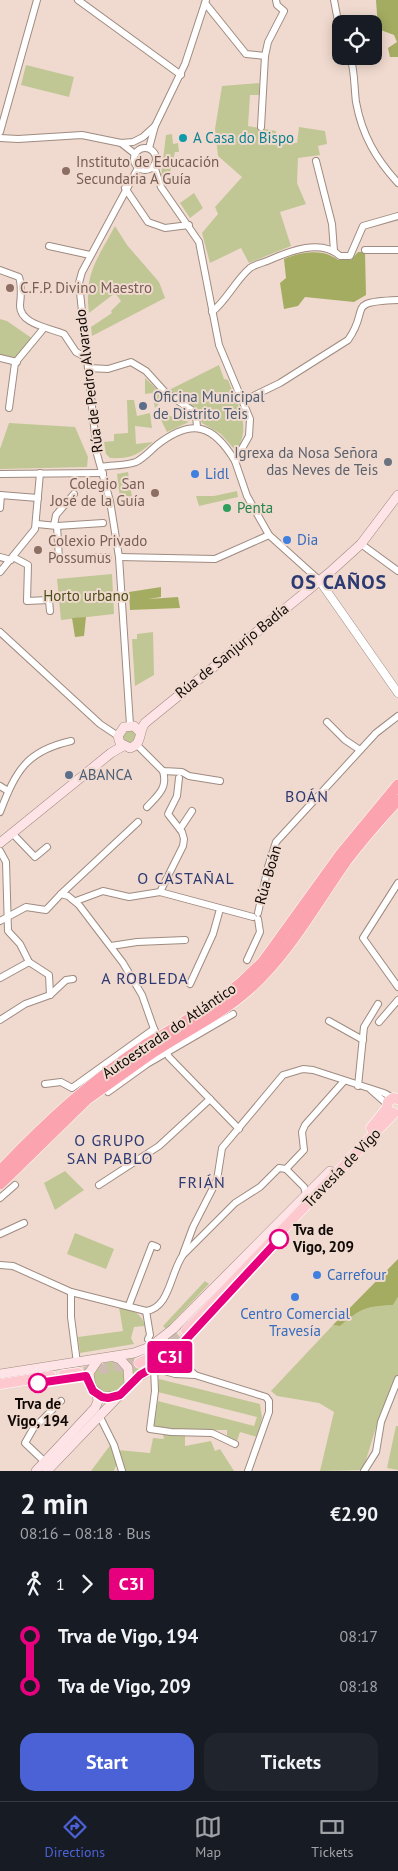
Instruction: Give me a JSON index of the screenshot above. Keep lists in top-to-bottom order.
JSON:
{
  "streets": {
    "highway": ["Autoestrada do Atlántico"],
    "main road": ["Rúa de Sanjurjo Badía", "Travesía de Vigo"],
    "street": ["Rúa de Pedro Alvarado", "Rúa Boán"]
  },
  "crossings": [
    ["Rúa de Pedro Alvarado", "Rúa de Sanjurjo Badía"]
  ],
  "districts": [
    "OS CAÑOS",
    "BOÁN",
    "O CASTAÑAL",
    "A ROBLEDA",
    "O GRUPO SAN PABLO",
    "FRIÁN"
  ],
  "parks": ["Horto urbano"],
  "places": [
    "A Casa do Bispo",
    "Instituto de Educación Secundaria A Guía",
    "C.F.P. Divino Maestro",
    "Oficina Municipal de Distrito Teis",
    "Igrexa da Nosa Señora das Neves de Teis",
    "Lidl",
    "Colegio San José de la Guía",
    "Penta",
    "Dia",
    "Colexio Privado Possumus",
    "ABANCA",
    "Tva de Vigo, 209",
    "Carrefour",
    "Centro Comercial Travesía",
    "Trva de Vigo, 194"
  ],
  "lines": ["bus line C3I"],
  "page": {
    "on_map": "C3I",
    "heading": ["2 min", "08:16 – 08:18 · Bus", "€2.90"],
    "legs": ["1", "C3I"],
    "list": [
      {
        "name": "Trva de Vigo, 194",
        "value": "08:17"
      },
      {
        "name": "Tva de Vigo, 209",
        "value": "08:18"
      }
    ],
    "buttons": ["Start", "Tickets"],
    "tabs": ["Directions", "Map", "Tickets"]
  }
}
